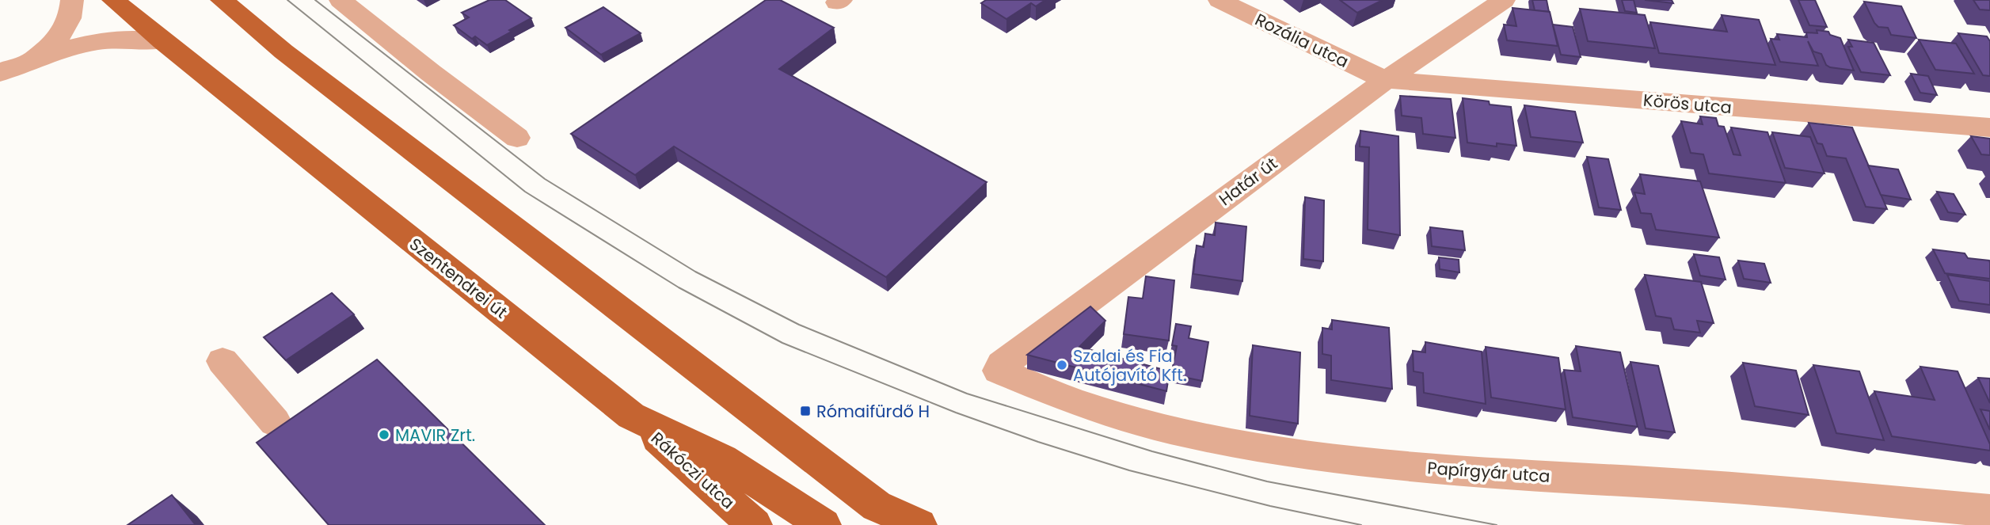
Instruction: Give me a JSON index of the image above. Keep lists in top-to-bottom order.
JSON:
{
  "streets": {
    "main road": ["Szentendrei út", "Rákóczi utca"],
    "street": [
      "Rozália utca",
      "Körös utca",
      "Határ út",
      "Papírgyár utca"
    ]
  },
  "crossings": [
    ["Rozália utca", "Körös utca"],
    ["Rozália utca", "Határ út"],
    ["Körös utca", "Határ út"],
    ["Határ út", "Papírgyár utca"],
    ["Szentendrei út", "Rákóczi utca"]
  ],
  "places": {
    "other": ["Szalai és Fia Autójavító Kft.", "MAVIR Zrt."],
    "transit": ["Rómaifürdő H"]
  }
}
